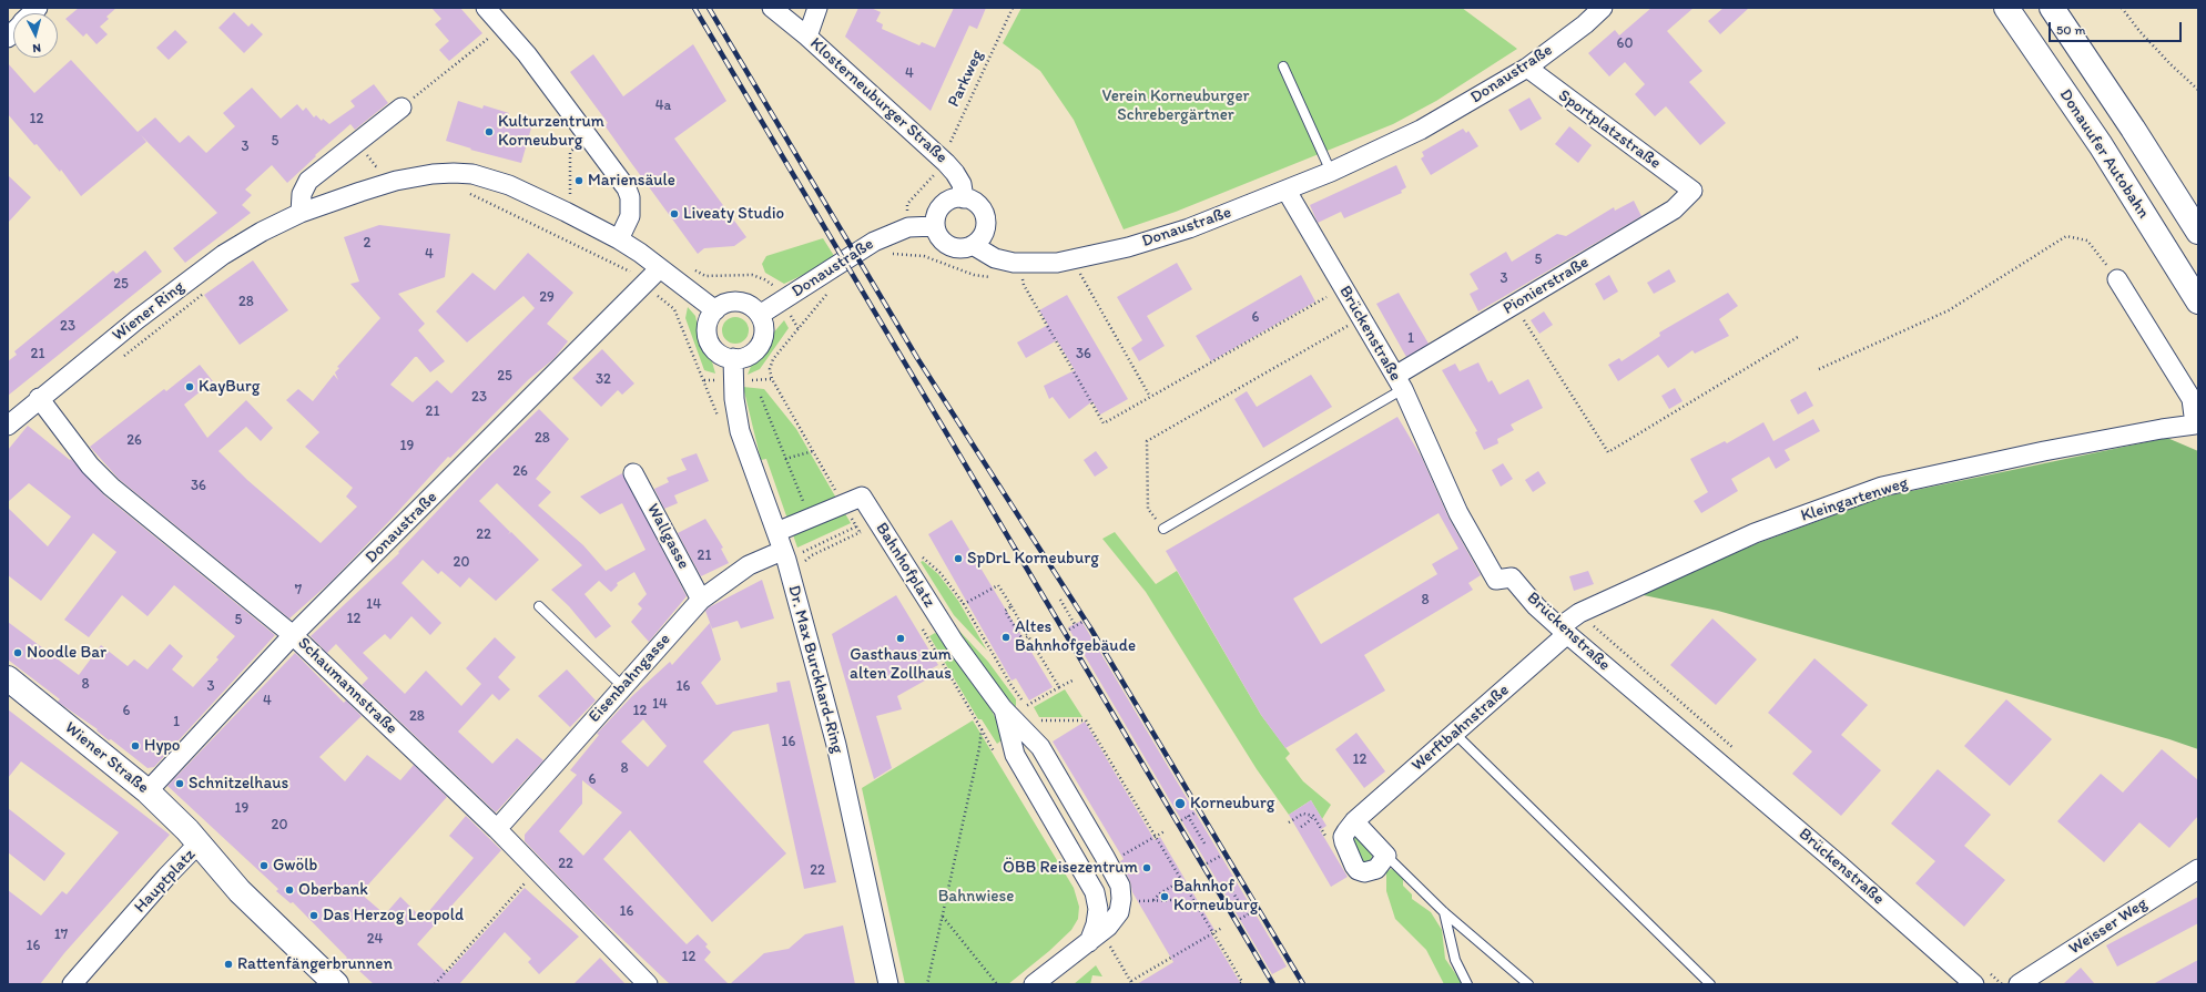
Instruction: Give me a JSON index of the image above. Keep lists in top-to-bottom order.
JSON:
{
  "streets": {
    "main road": ["Donauufer Autobahn", "Wiener Straße", "Hauptplatz"],
    "street": [
      "Donaustraße",
      "Klosterneuburger Straße",
      "Sportplatzstraße",
      "Pionierstraße",
      "Wiener Ring",
      "Brückenstraße",
      "Kleingartenweg",
      "Wallgasse",
      "Bahnhofplatz",
      "Dr. Max Burckhard-Ring",
      "Eisenbahngasse",
      "Schaumannstraße",
      "Werftbahnstraße",
      "Weisser Weg"
    ],
    "path": ["Parkweg"]
  },
  "crossings": [
    ["Donaustraße", "Klosterneuburger Straße"],
    ["Donaustraße", "Sportplatzstraße"],
    ["Donaustraße", "Brückenstraße"],
    ["Donaustraße", "Dr. Max Burckhard-Ring"],
    ["Donaustraße", "Schaumannstraße"],
    ["Donaustraße", "Wiener Straße"],
    ["Parkweg", "Klosterneuburger Straße"],
    ["Sportplatzstraße", "Pionierstraße"],
    ["Pionierstraße", "Brückenstraße"],
    ["Wiener Ring", "Schaumannstraße"],
    ["Brückenstraße", "Kleingartenweg"],
    ["Brückenstraße", "Werftbahnstraße"],
    ["Kleingartenweg", "Werftbahnstraße"],
    ["Wallgasse", "Eisenbahngasse"],
    ["Bahnhofplatz", "Dr. Max Burckhard-Ring"],
    ["Dr. Max Burckhard-Ring", "Eisenbahngasse"],
    ["Eisenbahngasse", "Schaumannstraße"],
    ["Wiener Straße", "Hauptplatz"]
  ],
  "parks": ["Verein Korneuburger Schrebergärtner", "Bahnwiese"],
  "places": [
    "Kulturzentrum Korneuburg",
    "Mariensäule",
    "Liveaty Studio",
    "KayBurg",
    "SpDrL Korneuburg",
    "Altes Bahnhofgebäude",
    "Gasthaus zum alten Zollhaus",
    "Noodle Bar",
    "Hypo",
    "Schnitzelhaus",
    "Korneuburg",
    "Gwölb",
    "ÖBB Reisezentrum",
    "Oberbank",
    "Bahnhof Korneuburg",
    "Das Herzog Leopold",
    "Rattenfängerbrunnen"
  ],
  "house_numbers": [
    "60",
    "4",
    "4a",
    "12",
    "5",
    "3",
    "2",
    "4",
    "5",
    "3",
    "25",
    "29",
    "28",
    "6",
    "23",
    "1",
    "21",
    "36",
    "25",
    "32",
    "23",
    "21",
    "28",
    "26",
    "19",
    "26",
    "36",
    "22",
    "21",
    "20",
    "7",
    "8",
    "14",
    "12",
    "5",
    "8",
    "3",
    "16",
    "4",
    "14",
    "6",
    "12",
    "28",
    "1",
    "16",
    "12",
    "8",
    "6",
    "19",
    "20",
    "22",
    "22",
    "16",
    "17",
    "24",
    "16",
    "12"
  ],
  "scale_bar": "50 m",
  "north": "bottom"
}
